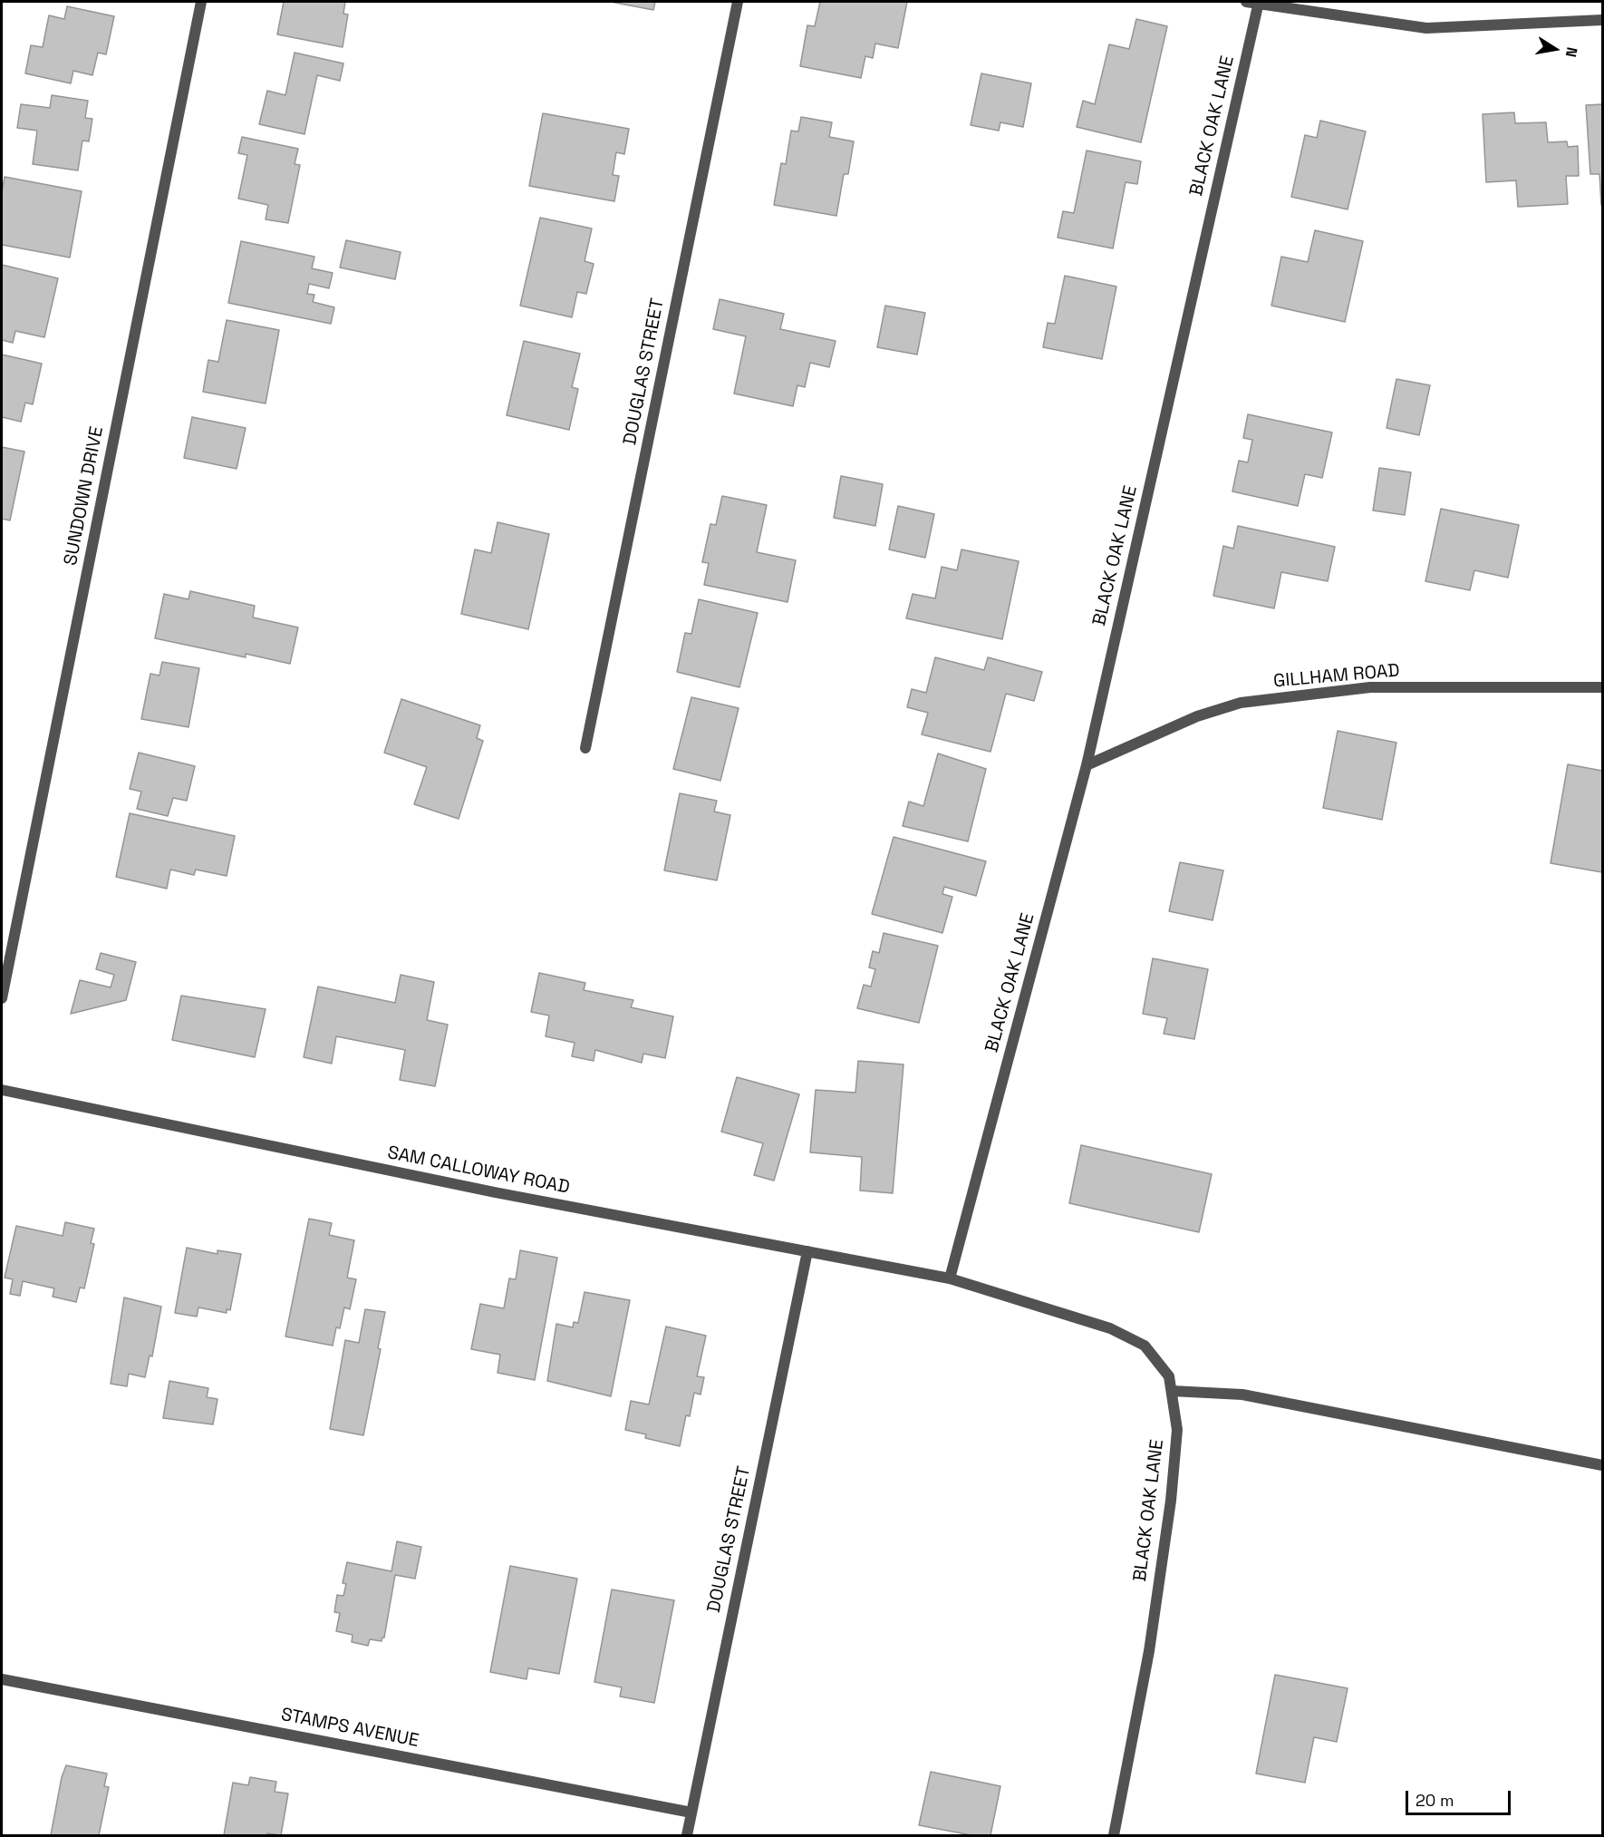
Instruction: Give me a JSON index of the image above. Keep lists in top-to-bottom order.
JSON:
{
  "streets": {
    "street": [
      "BLACK OAK LANE",
      "DOUGLAS STREET",
      "SUNDOWN DRIVE",
      "GILLHAM ROAD",
      "SAM CALLOWAY ROAD",
      "STAMPS AVENUE"
    ]
  },
  "crossings": [
    ["BLACK OAK LANE", "GILLHAM ROAD"],
    ["BLACK OAK LANE", "SAM CALLOWAY ROAD"],
    ["DOUGLAS STREET", "SAM CALLOWAY ROAD"],
    ["DOUGLAS STREET", "STAMPS AVENUE"]
  ],
  "scale_bar": "20 m",
  "north": "right"
}
